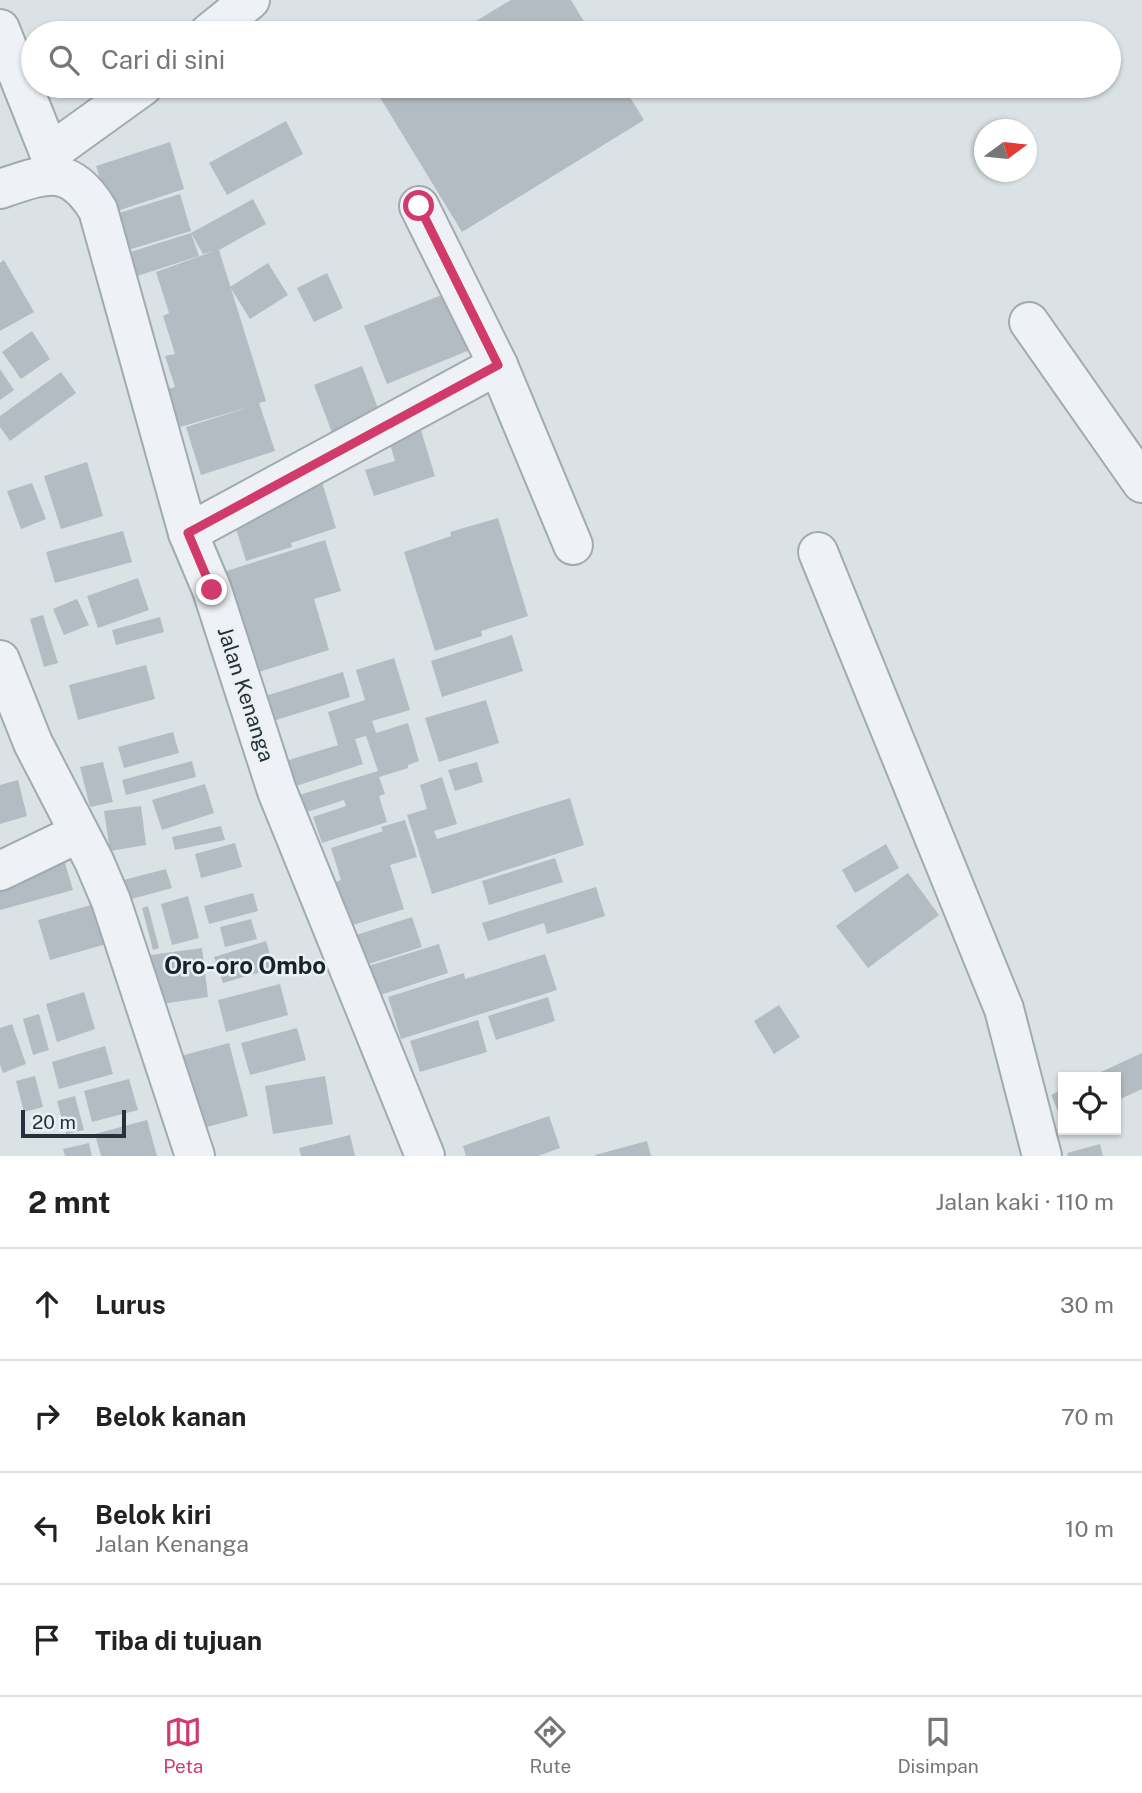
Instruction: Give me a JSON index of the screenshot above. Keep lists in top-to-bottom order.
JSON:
{
  "streets": {
    "street": ["Jalan Kenanga"]
  },
  "districts": ["Oro-oro Ombo"],
  "scale_bar": "20 m",
  "north": "right",
  "page": {
    "search": "Cari di sini",
    "scale": "20 m",
    "heading": ["2 mnt", "Jalan kaki · 110 m"],
    "list": [
      ["Lurus", "30 m"],
      ["Belok kanan", "70 m"],
      ["Belok kiri", "Jalan Kenanga", "10 m"],
      "Tiba di tujuan"
    ],
    "nav": ["Peta", "Rute", "Disimpan"]
  }
}
